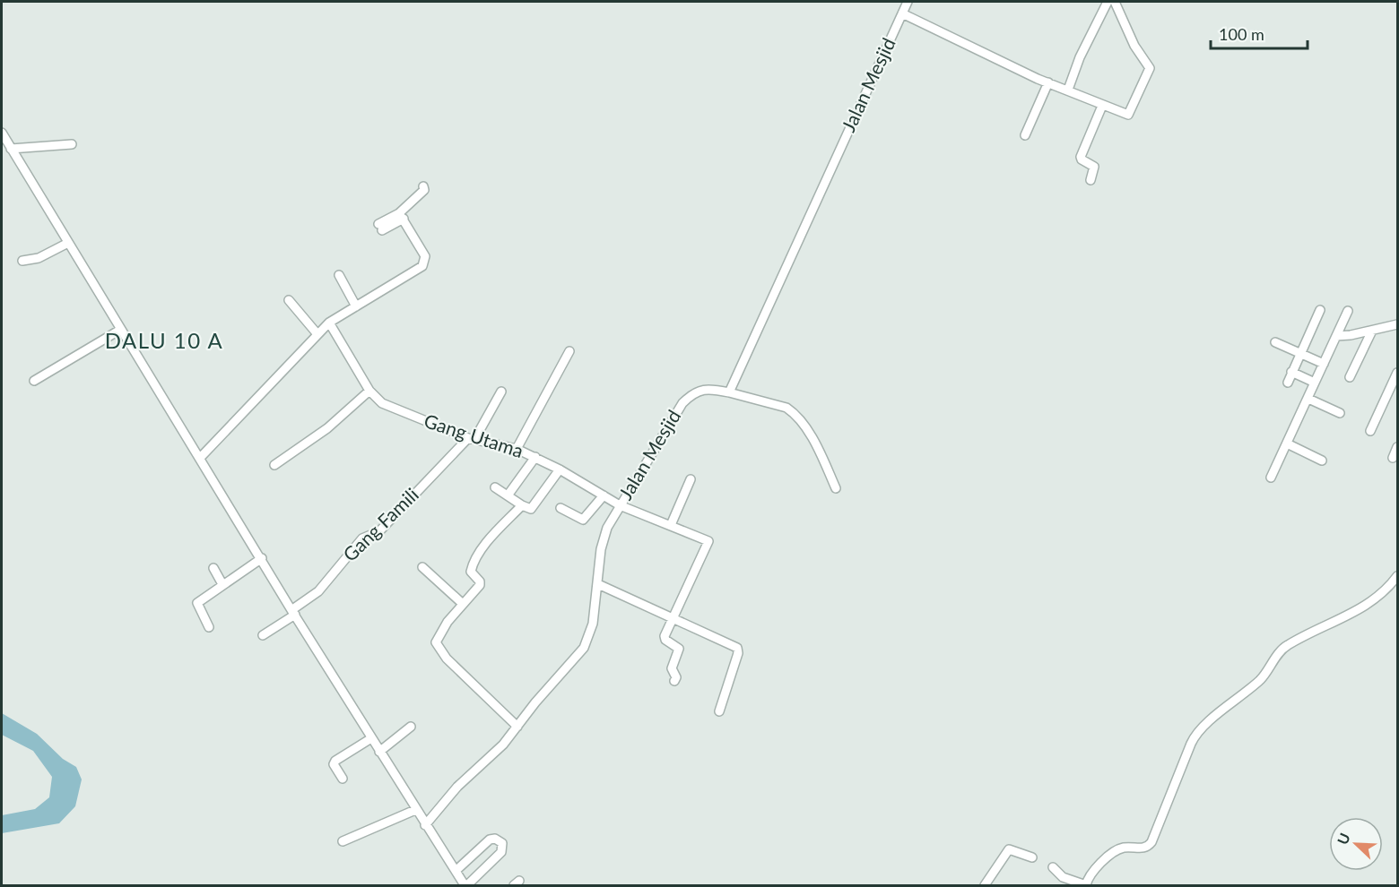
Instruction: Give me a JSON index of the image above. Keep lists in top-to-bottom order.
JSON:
{
  "streets": {
    "street": ["Jalan Mesjid", "Gang Utama", "Gang Famili"]
  },
  "crossings": [
    ["Jalan Mesjid", "Gang Utama"],
    ["Gang Utama", "Gang Famili"]
  ],
  "districts": ["DALU 10 A"],
  "scale_bar": "100 m",
  "north": "top left"
}
